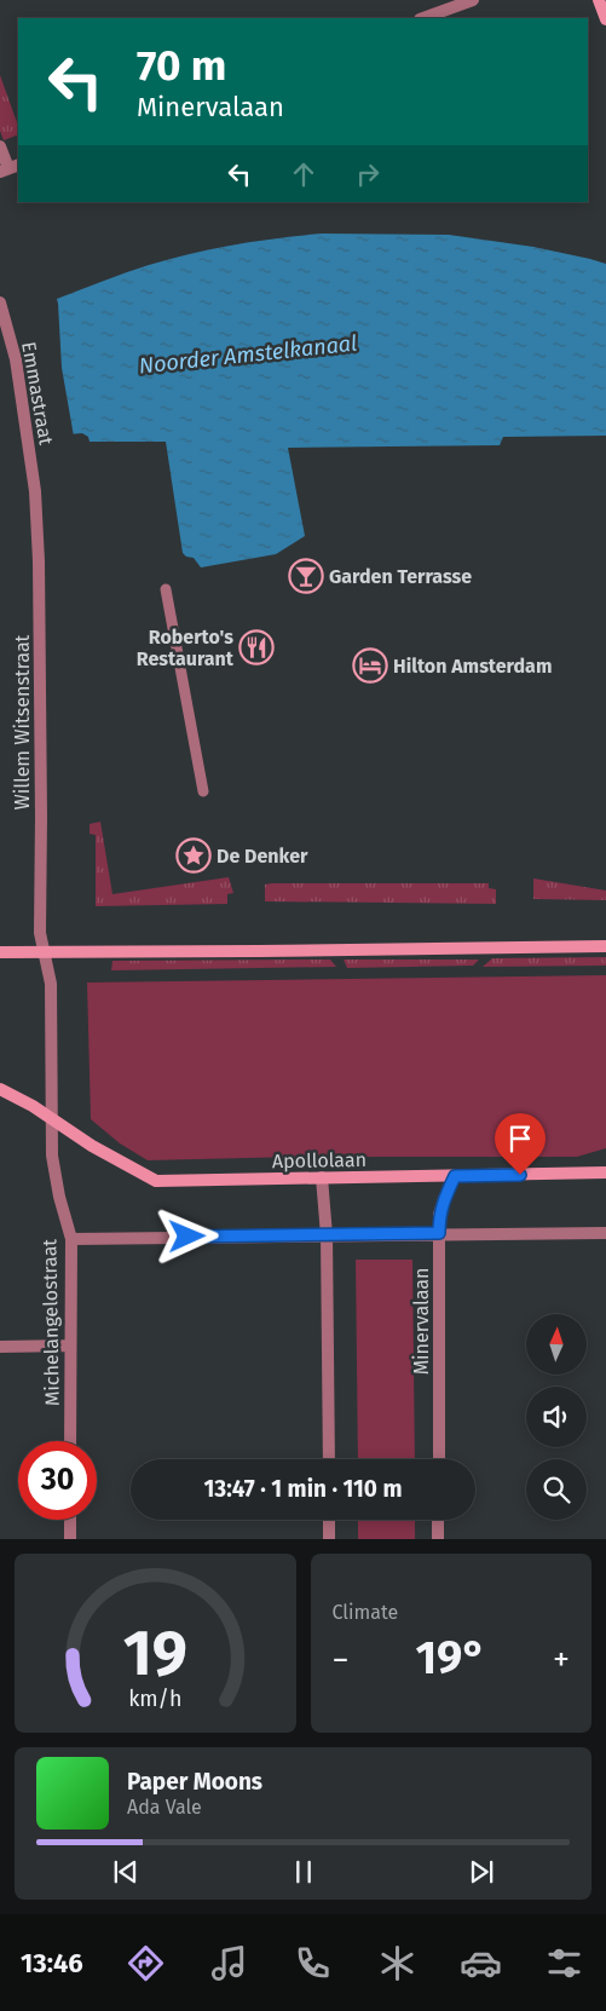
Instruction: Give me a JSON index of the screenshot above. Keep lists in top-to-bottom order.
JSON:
{
  "streets": {
    "street": [
      "Emmastraat",
      "Willem Witsenstraat",
      "Apollolaan",
      "Minervalaan",
      "Michelangelostraat"
    ]
  },
  "crossings": [
    ["Emmastraat", "Willem Witsenstraat"],
    ["Apollolaan", "Minervalaan"],
    ["Apollolaan", "Michelangelostraat"]
  ],
  "water": ["Noorder Amstelkanaal"],
  "places": {
    "bar": ["Garden Terrasse"],
    "restaurant": ["Roberto's Restaurant"],
    "hotel": ["Hilton Amsterdam"],
    "place": ["De Denker"]
  },
  "north": "top",
  "page": {
    "turn": ["70 m", "Minervalaan"],
    "limit": "30",
    "trip": "13:47 · 1 min · 110 m",
    "tile": "Climate",
    "heat": ["−", "19°", "+"],
    "song": ["Paper Moons", "Ada Vale"],
    "tabs": "13:46",
    "gauge": ["19", "km/h"]
  }
}
